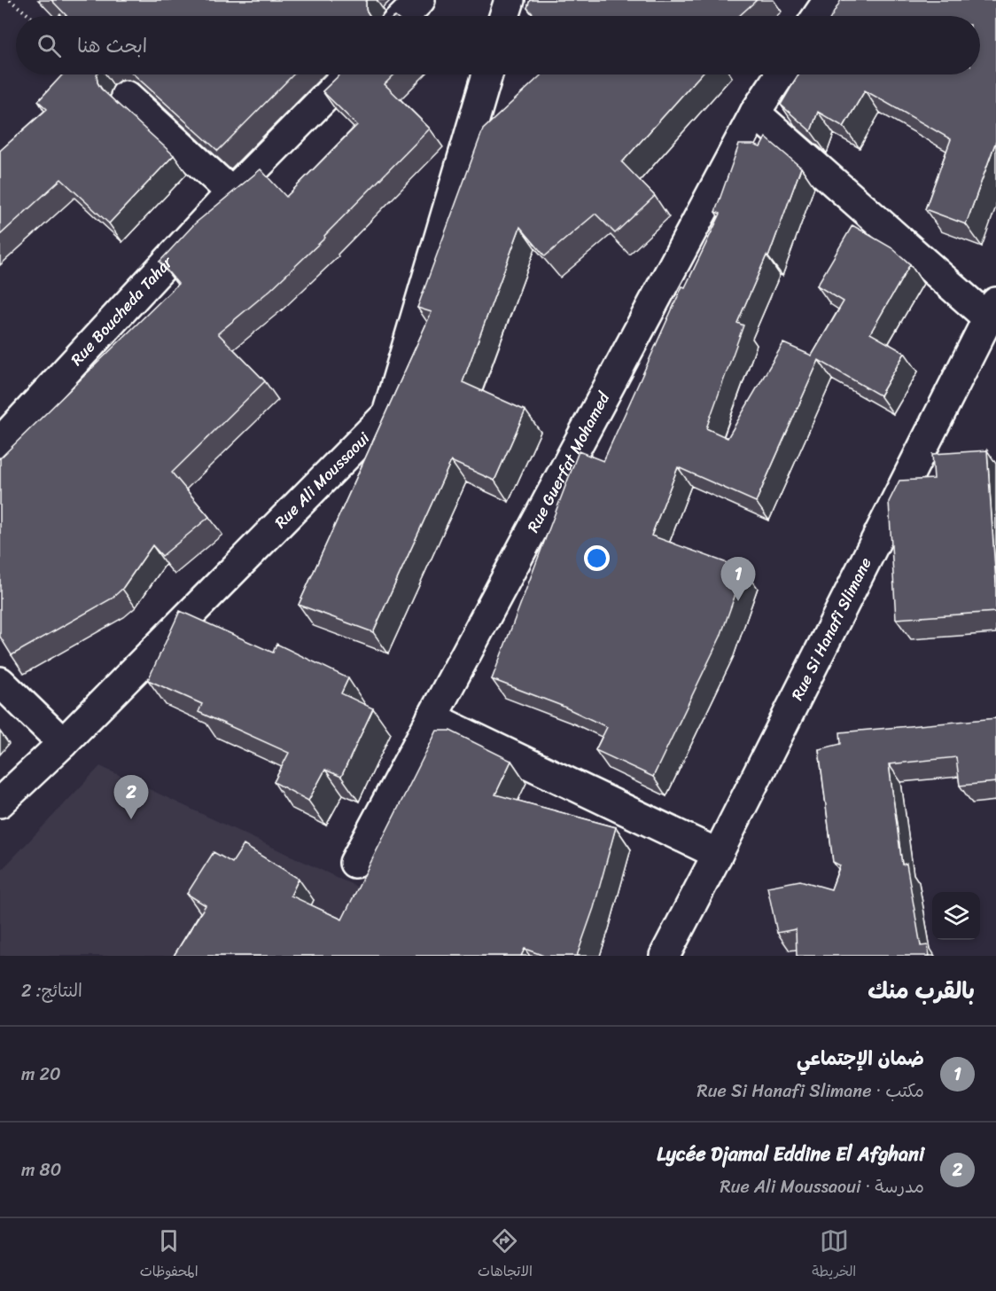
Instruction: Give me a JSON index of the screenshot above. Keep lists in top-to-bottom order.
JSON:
{
  "streets": {
    "street": [
      "Rue Boucheda Tahar",
      "Rue Guerfat Mohamed",
      "Rue Ali Moussaoui",
      "Rue Si Hanafi Slimane"
    ]
  },
  "page": {
    "search": "ابحث هنا",
    "pins": ["1", "2"],
    "heading": ["بالقرب منك", "النتائج: 2"],
    "list": [
      {
        "mark": "1",
        "name": "ضمان الإجتماعي",
        "note": "مكتب · Rue Si Hanafi Slimane",
        "value": "20 m"
      },
      {
        "mark": "2",
        "name": "Lycée Djamal Eddine El Afghani",
        "note": "مدرسة · Rue Ali Moussaoui",
        "value": "80 m"
      }
    ],
    "nav": ["الخريطة", "الاتجاهات", "المحفوظات"]
  }
}
